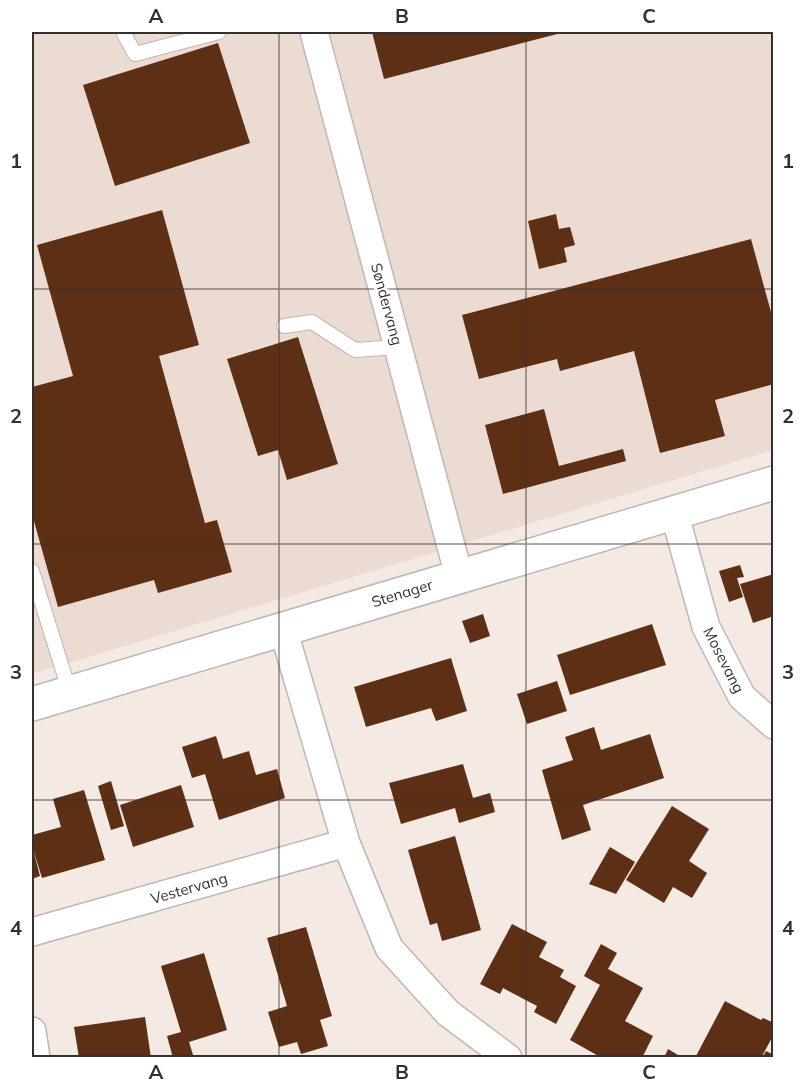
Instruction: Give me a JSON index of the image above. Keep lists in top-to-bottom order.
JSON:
{
  "streets": {
    "street": [
      "Søndervang",
      "Stenager",
      "Mosevang",
      "Vestervang"
    ]
  },
  "crossings": [
    ["Søndervang", "Stenager"],
    ["Stenager", "Mosevang"]
  ],
  "grid": {
    "columns": ["A", "B", "C"],
    "rows": [
      "1",
      "2",
      "3",
      "4"
    ]
  }
}
